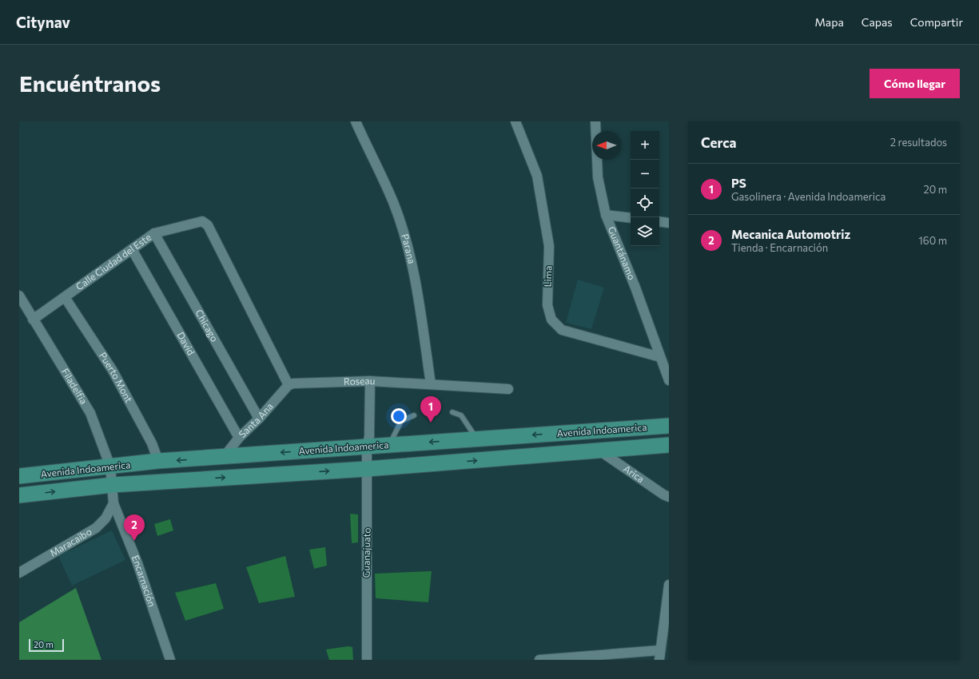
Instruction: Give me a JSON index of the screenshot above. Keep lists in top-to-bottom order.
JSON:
{
  "streets": {
    "main road": ["Avenida Indoamerica"],
    "street": [
      "Parana",
      "Guantánamo",
      "Calle Ciudad del Este",
      "Lima",
      "Chicago",
      "David",
      "Puerto Mont",
      "Roseau",
      "Filadelfia",
      "Santa Ana",
      "Arica",
      "Maracaibo",
      "Guanajuato",
      "Encarnación"
    ]
  },
  "crossings": [
    ["Parana", "Roseau"],
    ["Guantánamo", "Lima"],
    ["Calle Ciudad del Este", "Chicago"],
    ["Calle Ciudad del Este", "David"],
    ["Calle Ciudad del Este", "Puerto Mont"],
    ["Calle Ciudad del Este", "Roseau"],
    ["Calle Ciudad del Este", "Filadelfia"],
    ["Calle Ciudad del Este", "Santa Ana"],
    ["Chicago", "Santa Ana"],
    ["David", "Santa Ana"],
    ["Puerto Mont", "Avenida Indoamerica"],
    ["Roseau", "Santa Ana"],
    ["Roseau", "Guanajuato"],
    ["Filadelfia", "Avenida Indoamerica"],
    ["Filadelfia", "Encarnación"],
    ["Santa Ana", "Avenida Indoamerica"],
    ["Avenida Indoamerica", "Arica"],
    ["Avenida Indoamerica", "Guanajuato"],
    ["Avenida Indoamerica", "Encarnación"],
    ["Maracaibo", "Encarnación"]
  ],
  "scale_bar": "20 m",
  "north": "left",
  "page": {
    "header": "Citynav",
    "nav": ["Mapa", "Capas", "Compartir"],
    "buttons": "Cómo llegar",
    "title": "Encuéntranos",
    "heading": ["Cerca", "2 resultados"],
    "map_buttons": ["+", "−"],
    "list": [
      {
        "mark": "1",
        "name": "PS",
        "note": "Gasolinera · Avenida Indoamerica",
        "value": "20 m"
      },
      {
        "mark": "2",
        "name": "Mecanica Automotriz",
        "note": "Tienda · Encarnación",
        "value": "160 m"
      }
    ],
    "pins": ["1", "2"],
    "scale": "20 m"
  }
}
